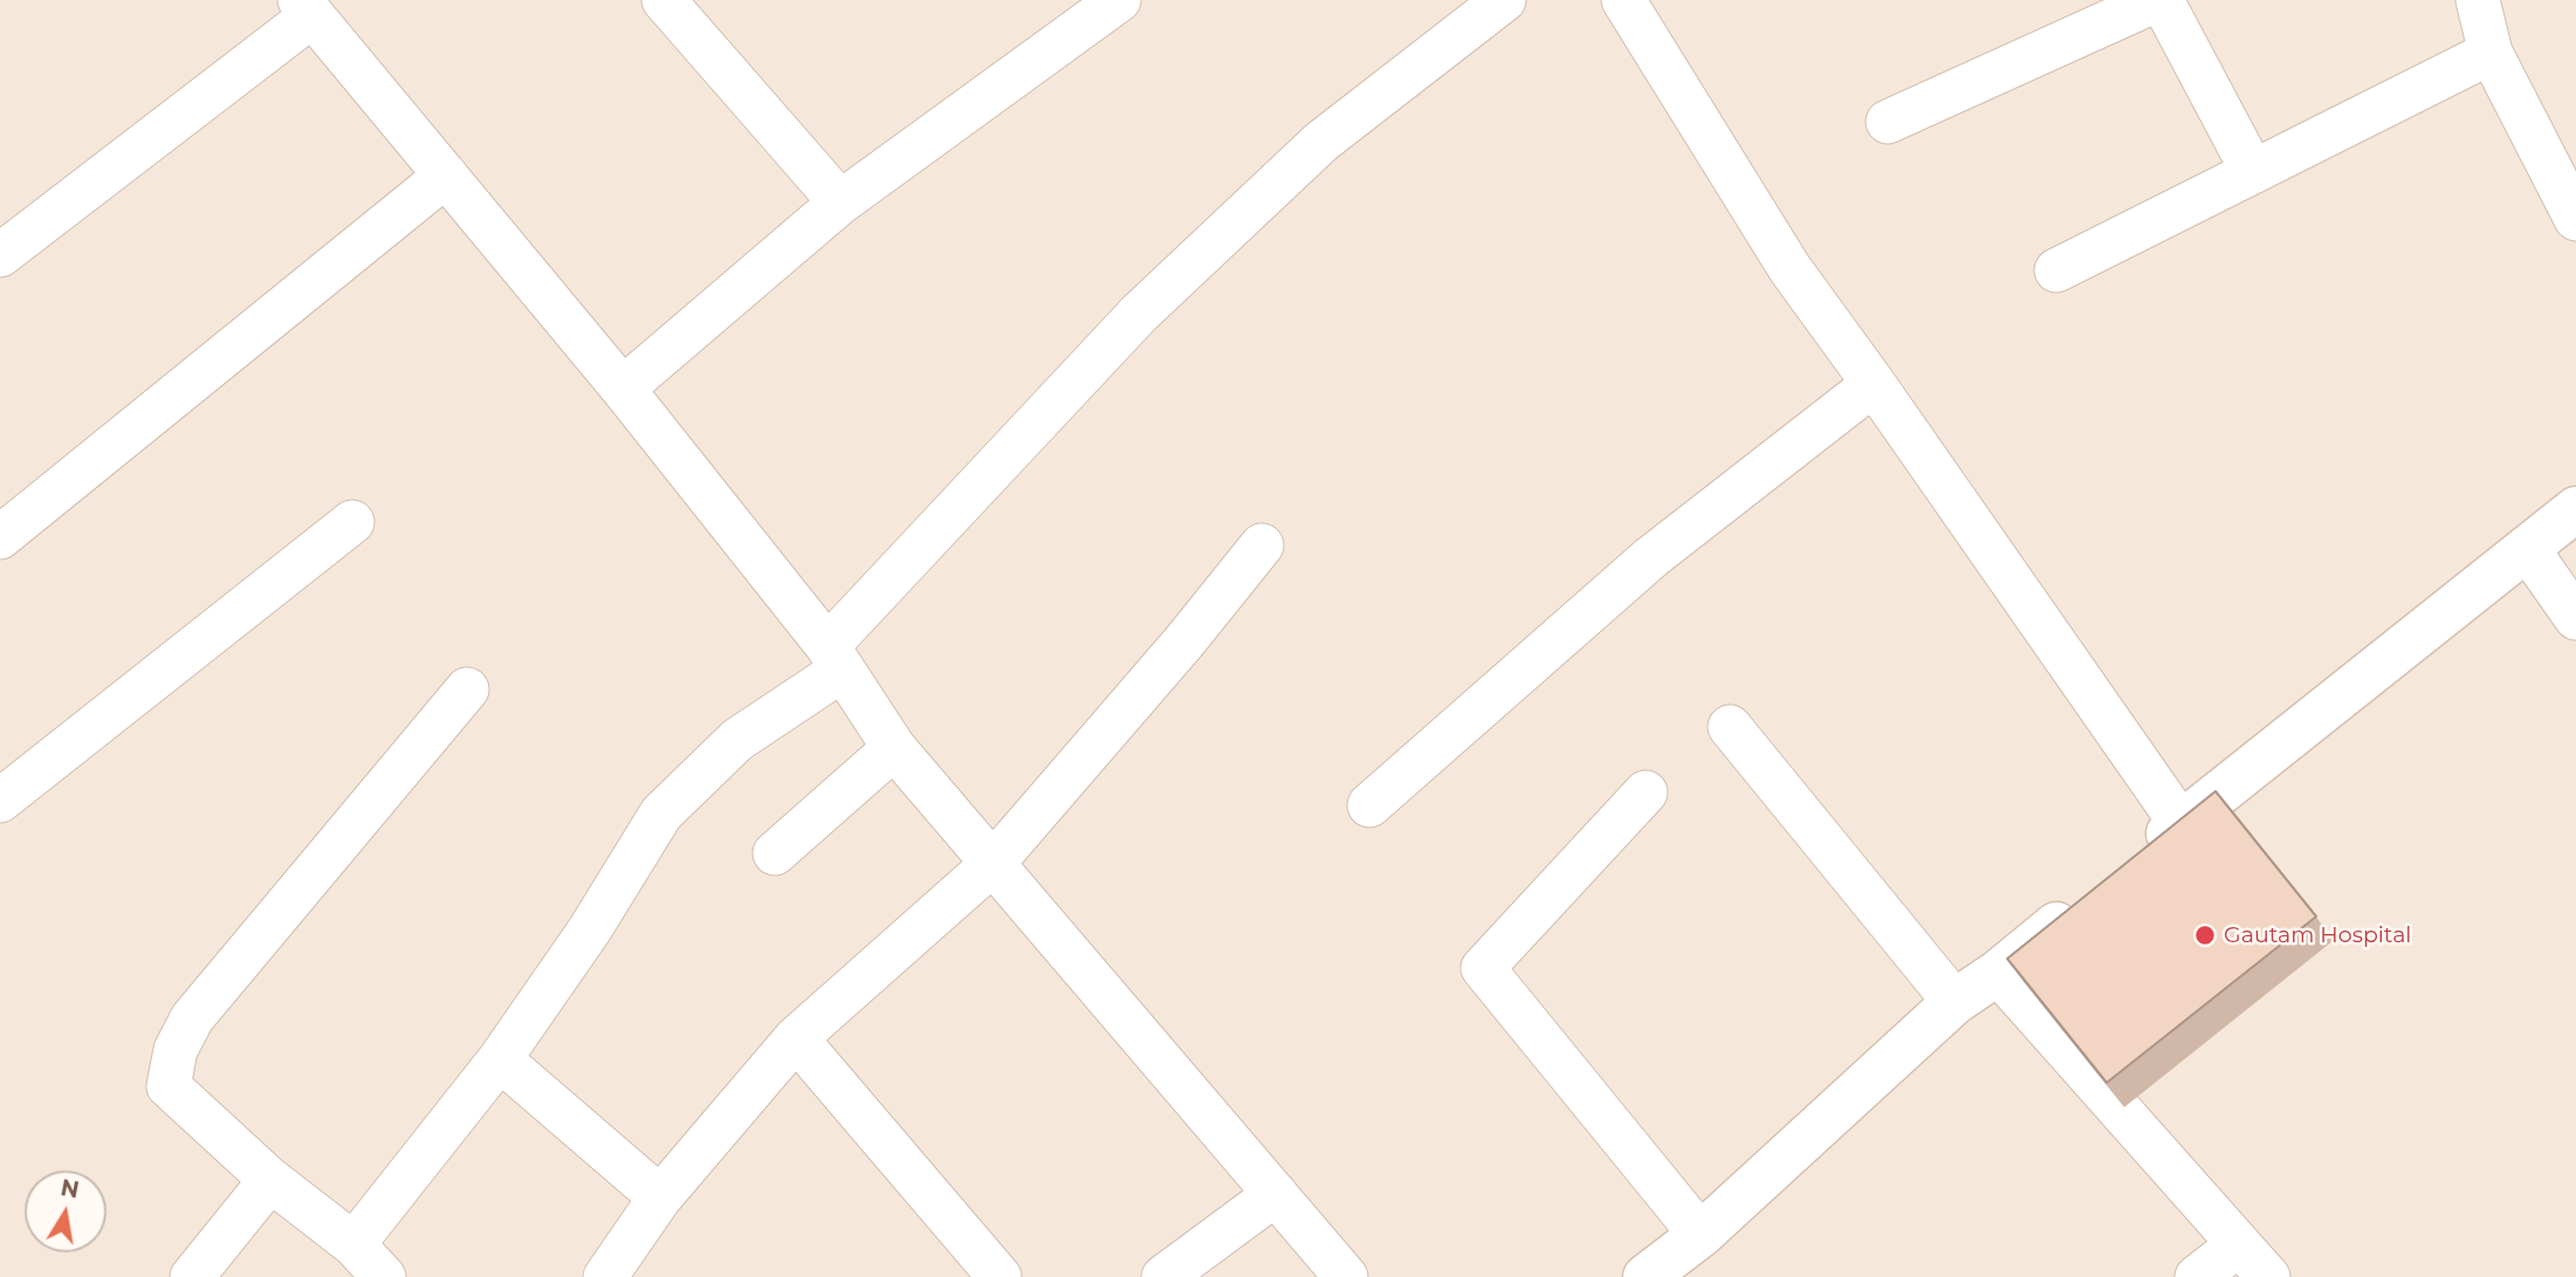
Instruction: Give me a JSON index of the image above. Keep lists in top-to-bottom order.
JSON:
{
  "places": ["Gautam Hospital"],
  "north": "top"
}
